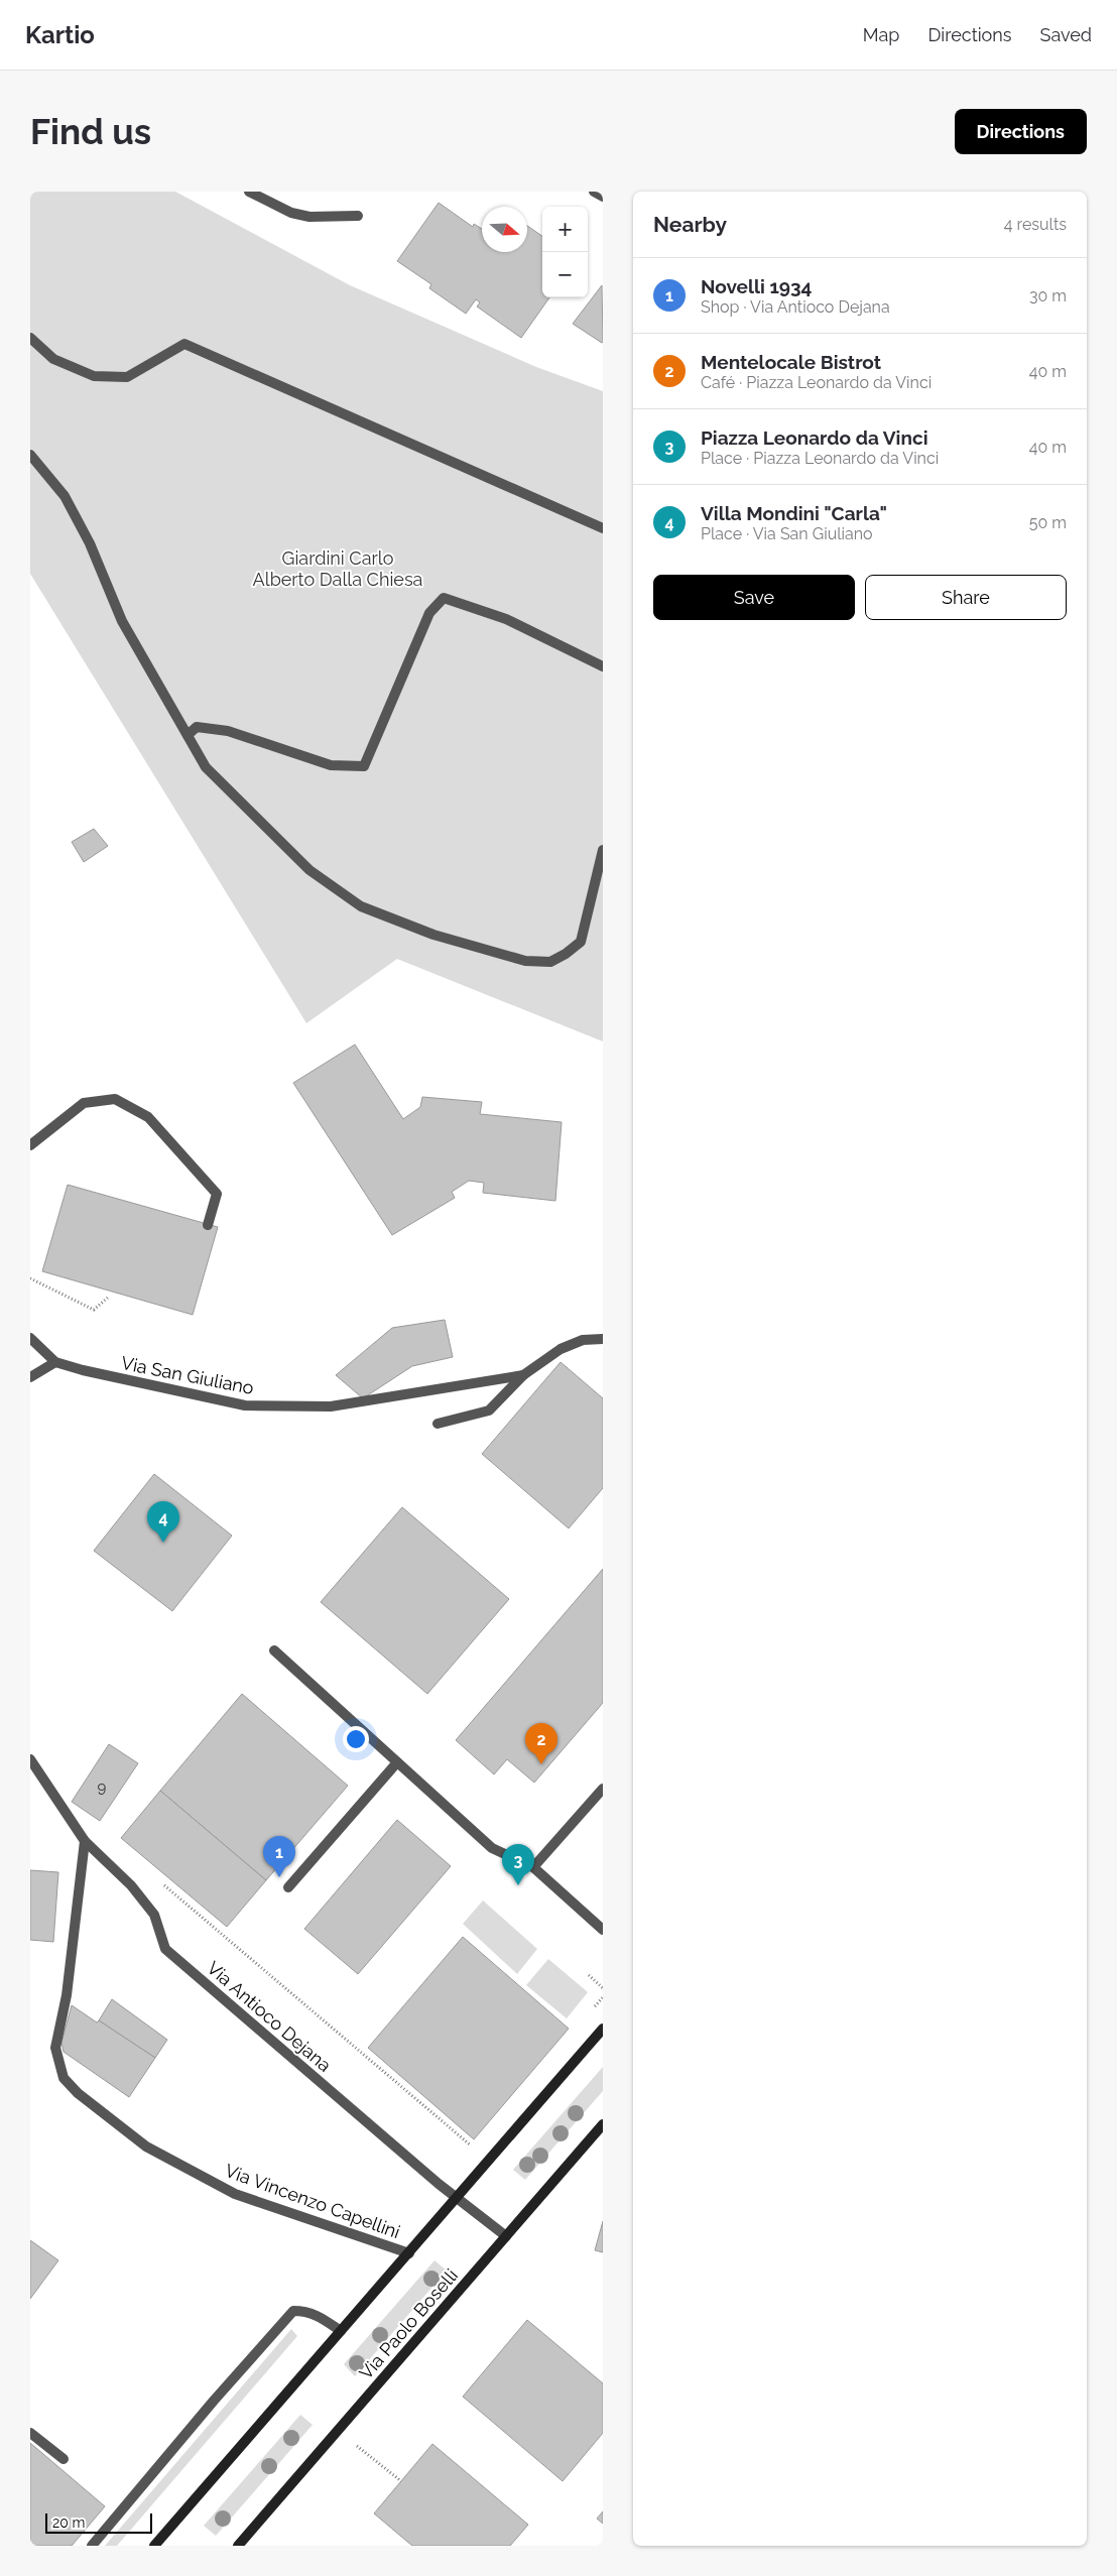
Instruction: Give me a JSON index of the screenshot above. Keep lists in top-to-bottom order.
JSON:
{
  "streets": {
    "main road": ["Via Paolo Boselli"],
    "street": ["Via San Giuliano", "Via Antioco Dejana", "Via Vincenzo Capellini"]
  },
  "crossings": [
    ["Via Antioco Dejana", "Via Vincenzo Capellini"],
    ["Via Antioco Dejana", "Via Paolo Boselli"]
  ],
  "parks": ["Giardini Carlo Alberto Dalla Chiesa"],
  "house_numbers": ["9"],
  "scale_bar": "20 m",
  "north": "right",
  "page": {
    "header": "Kartio",
    "nav": ["Map", "Directions", "Saved"],
    "buttons": [
      "Directions",
      ["Save", "Share"]
    ],
    "title": "Find us",
    "heading": ["Nearby", "4 results"],
    "map_buttons": ["+", "−"],
    "list": [
      {
        "mark": "1",
        "name": "Novelli 1934",
        "note": "Shop · Via Antioco Dejana",
        "value": "30 m"
      },
      {
        "mark": "2",
        "name": "Mentelocale Bistrot",
        "note": "Café · Piazza Leonardo da Vinci",
        "value": "40 m"
      },
      {
        "mark": "3",
        "name": "Piazza Leonardo da Vinci",
        "note": "Place · Piazza Leonardo da Vinci",
        "value": "40 m"
      },
      {
        "mark": "4",
        "name": "Villa Mondini \"Carla\"",
        "note": "Place · Via San Giuliano",
        "value": "50 m"
      }
    ],
    "pins": [
      "4",
      "2",
      "1",
      "3"
    ],
    "scale": "20 m"
  }
}
